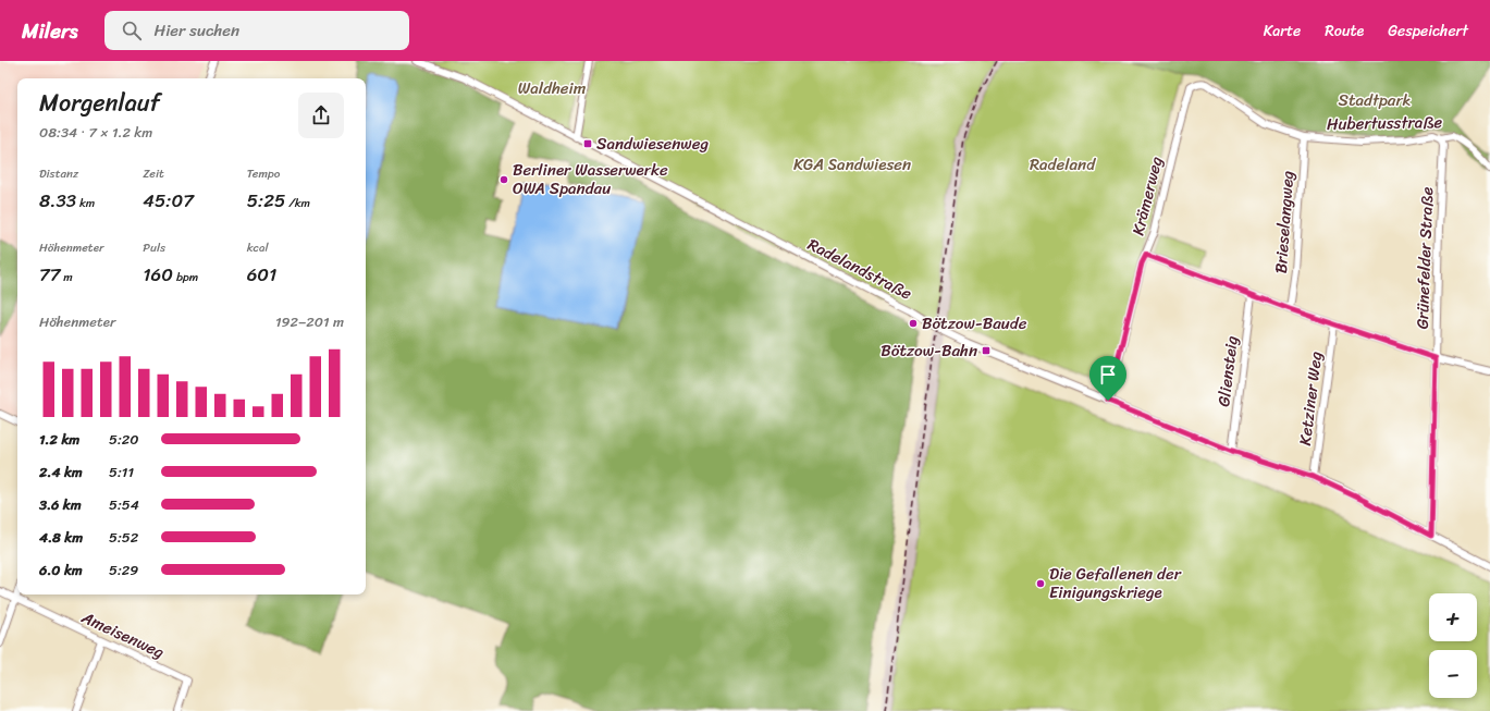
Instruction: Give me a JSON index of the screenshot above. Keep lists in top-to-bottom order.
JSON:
{
  "streets": {
    "street": [
      "Hubertusstraße",
      "Krämerweg",
      "Brieselangweg",
      "Grünefelder Straße",
      "Radelandstraße",
      "Gliensteig",
      "Ketziner Weg",
      "Ameisenweg"
    ]
  },
  "crossings": [
    ["Hubertusstraße", "Krämerweg"],
    ["Hubertusstraße", "Brieselangweg"],
    ["Hubertusstraße", "Grünefelder Straße"],
    ["Krämerweg", "Radelandstraße"],
    ["Grünefelder Straße", "Radelandstraße"],
    ["Radelandstraße", "Gliensteig"],
    ["Radelandstraße", "Ketziner Weg"]
  ],
  "parks": [
    "Waldheim",
    "Stadtpark",
    "KGA Sandwiesen",
    "Radeland"
  ],
  "places": {
    "transit": ["Sandwiesenweg", "Bötzow-Bahn"],
    "other": ["Berliner Wasserwerke OWA Spandau", "Bötzow-Baude", "Die Gefallenen der Einigungskriege"]
  },
  "page": {
    "header": "Milers",
    "search": "Hier suchen",
    "nav": ["Karte", "Route", "Gespeichert"],
    "heading": ["Morgenlauf", "08:34 · 7 × 1.2 km"],
    "stats": [
      ["Distanz", "8.33 km"],
      ["Zeit", "45:07"],
      ["Tempo", "5:25 /km"],
      ["Höhenmeter", "77 m"],
      ["Puls", "160 bpm"],
      ["kcal", "601"]
    ],
    "chart": ["Höhenmeter", "192–201 m"],
    "list": [
      {
        "name": "1.2 km",
        "note": "5:20"
      },
      {
        "name": "2.4 km",
        "note": "5:11"
      },
      {
        "name": "3.6 km",
        "note": "5:54"
      },
      {
        "name": "4.8 km",
        "note": "5:52"
      },
      {
        "name": "6.0 km",
        "note": "5:29"
      }
    ],
    "map_buttons": ["+", "−"]
  }
}
